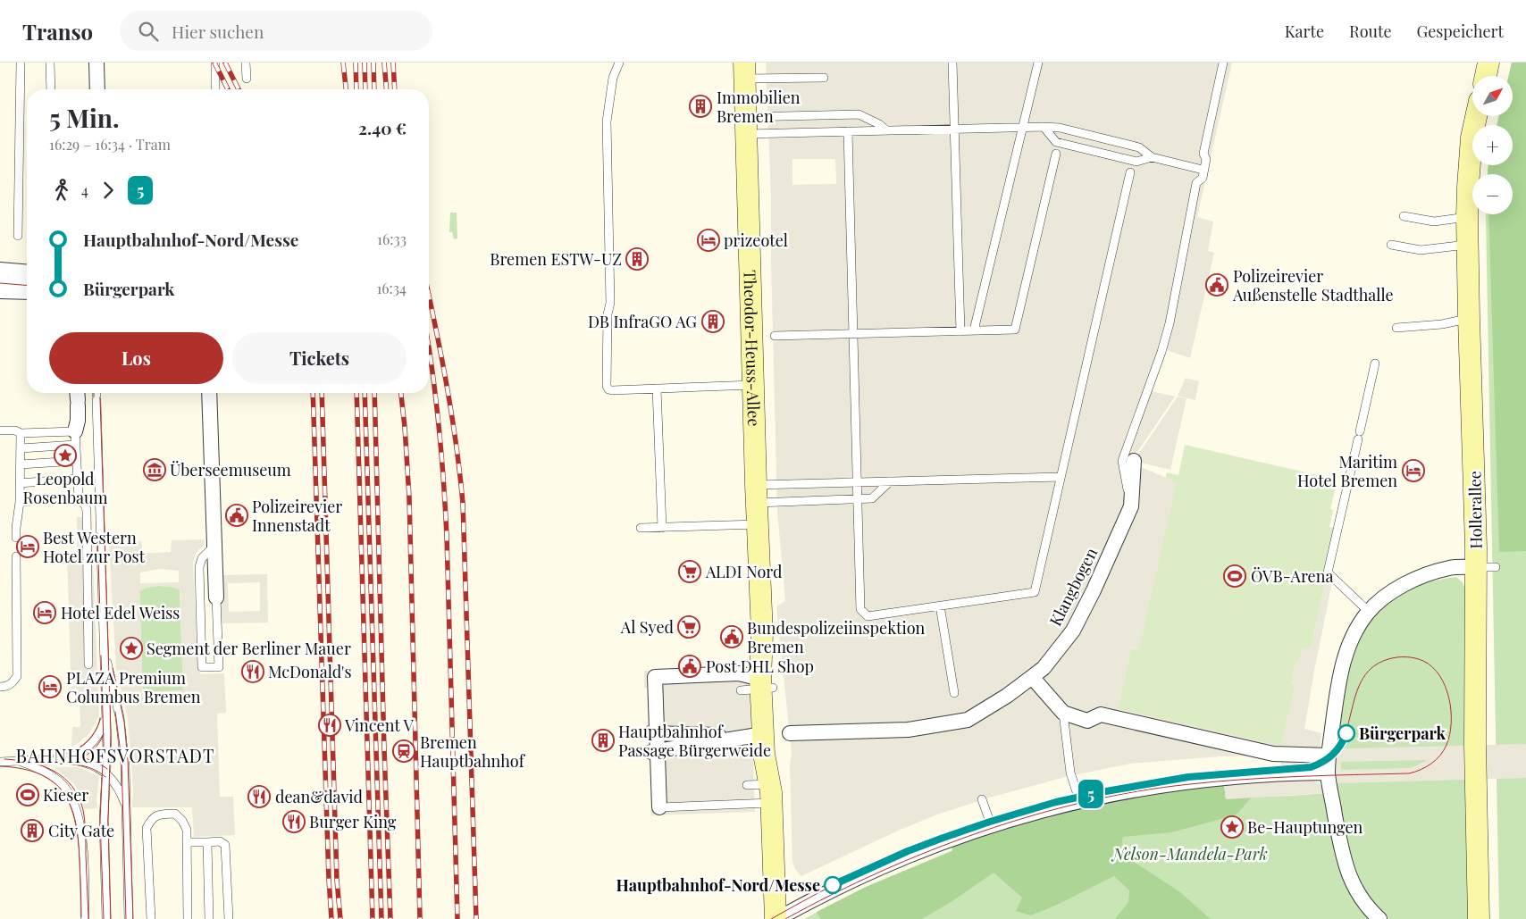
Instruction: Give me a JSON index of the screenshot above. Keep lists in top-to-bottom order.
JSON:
{
  "streets": {
    "main road": ["Theodor-Heuss-Allee", "Hollerallee"],
    "street": ["Klangbogen"]
  },
  "districts": ["BAHNHOFSVORSTADT"],
  "parks": ["Nelson-Mandela-Park"],
  "places": {
    "building": [
      "Immobilien Bremen",
      "Bremen ESTW-UZ",
      "DB InfraGO AG",
      "Hauptbahnhof Passage Bürgerweide",
      "City Gate"
    ],
    "hotel": [
      "prizeotel",
      "Maritim Hotel Bremen",
      "Best Western Hotel zur Post",
      "Hotel Edel Weiss",
      "PLAZA Premium Columbus Bremen"
    ],
    "public building": [
      "Polizeirevier Außenstelle Stadthalle",
      "Polizeirevier Innenstadt",
      "Bundespolizeiinspektion Bremen",
      "Post DHL Shop"
    ],
    "place": ["Leopold Rosenbaum", "Segment der Berliner Mauer", "Be-Hauptungen"],
    "museum": ["Überseemuseum"],
    "supermarket": ["ALDI Nord", "Al Syed"],
    "sports": ["ÖVB-Arena", "Kieser"],
    "restaurant": [
      "McDonald's",
      "Vincent V",
      "dean&david",
      "Burger King"
    ],
    "other": ["Bürgerpark", "Hauptbahnhof-Nord/Messe"],
    "station": ["Bremen Hauptbahnhof"]
  },
  "lines": ["tram line 5"],
  "north": "top right",
  "page": {
    "header": "Transo",
    "search": "Hier suchen",
    "nav": ["Karte", "Route", "Gespeichert"],
    "on_map": "5",
    "map_buttons": ["+", "−"],
    "heading": ["5 Min.", "16:29 – 16:34 · Tram", "2.40 €"],
    "legs": ["4", "5"],
    "list": [
      {
        "name": "Hauptbahnhof-Nord/Messe",
        "value": "16:33"
      },
      {
        "name": "Bürgerpark",
        "value": "16:34"
      }
    ],
    "buttons": ["Los", "Tickets"]
  }
}
